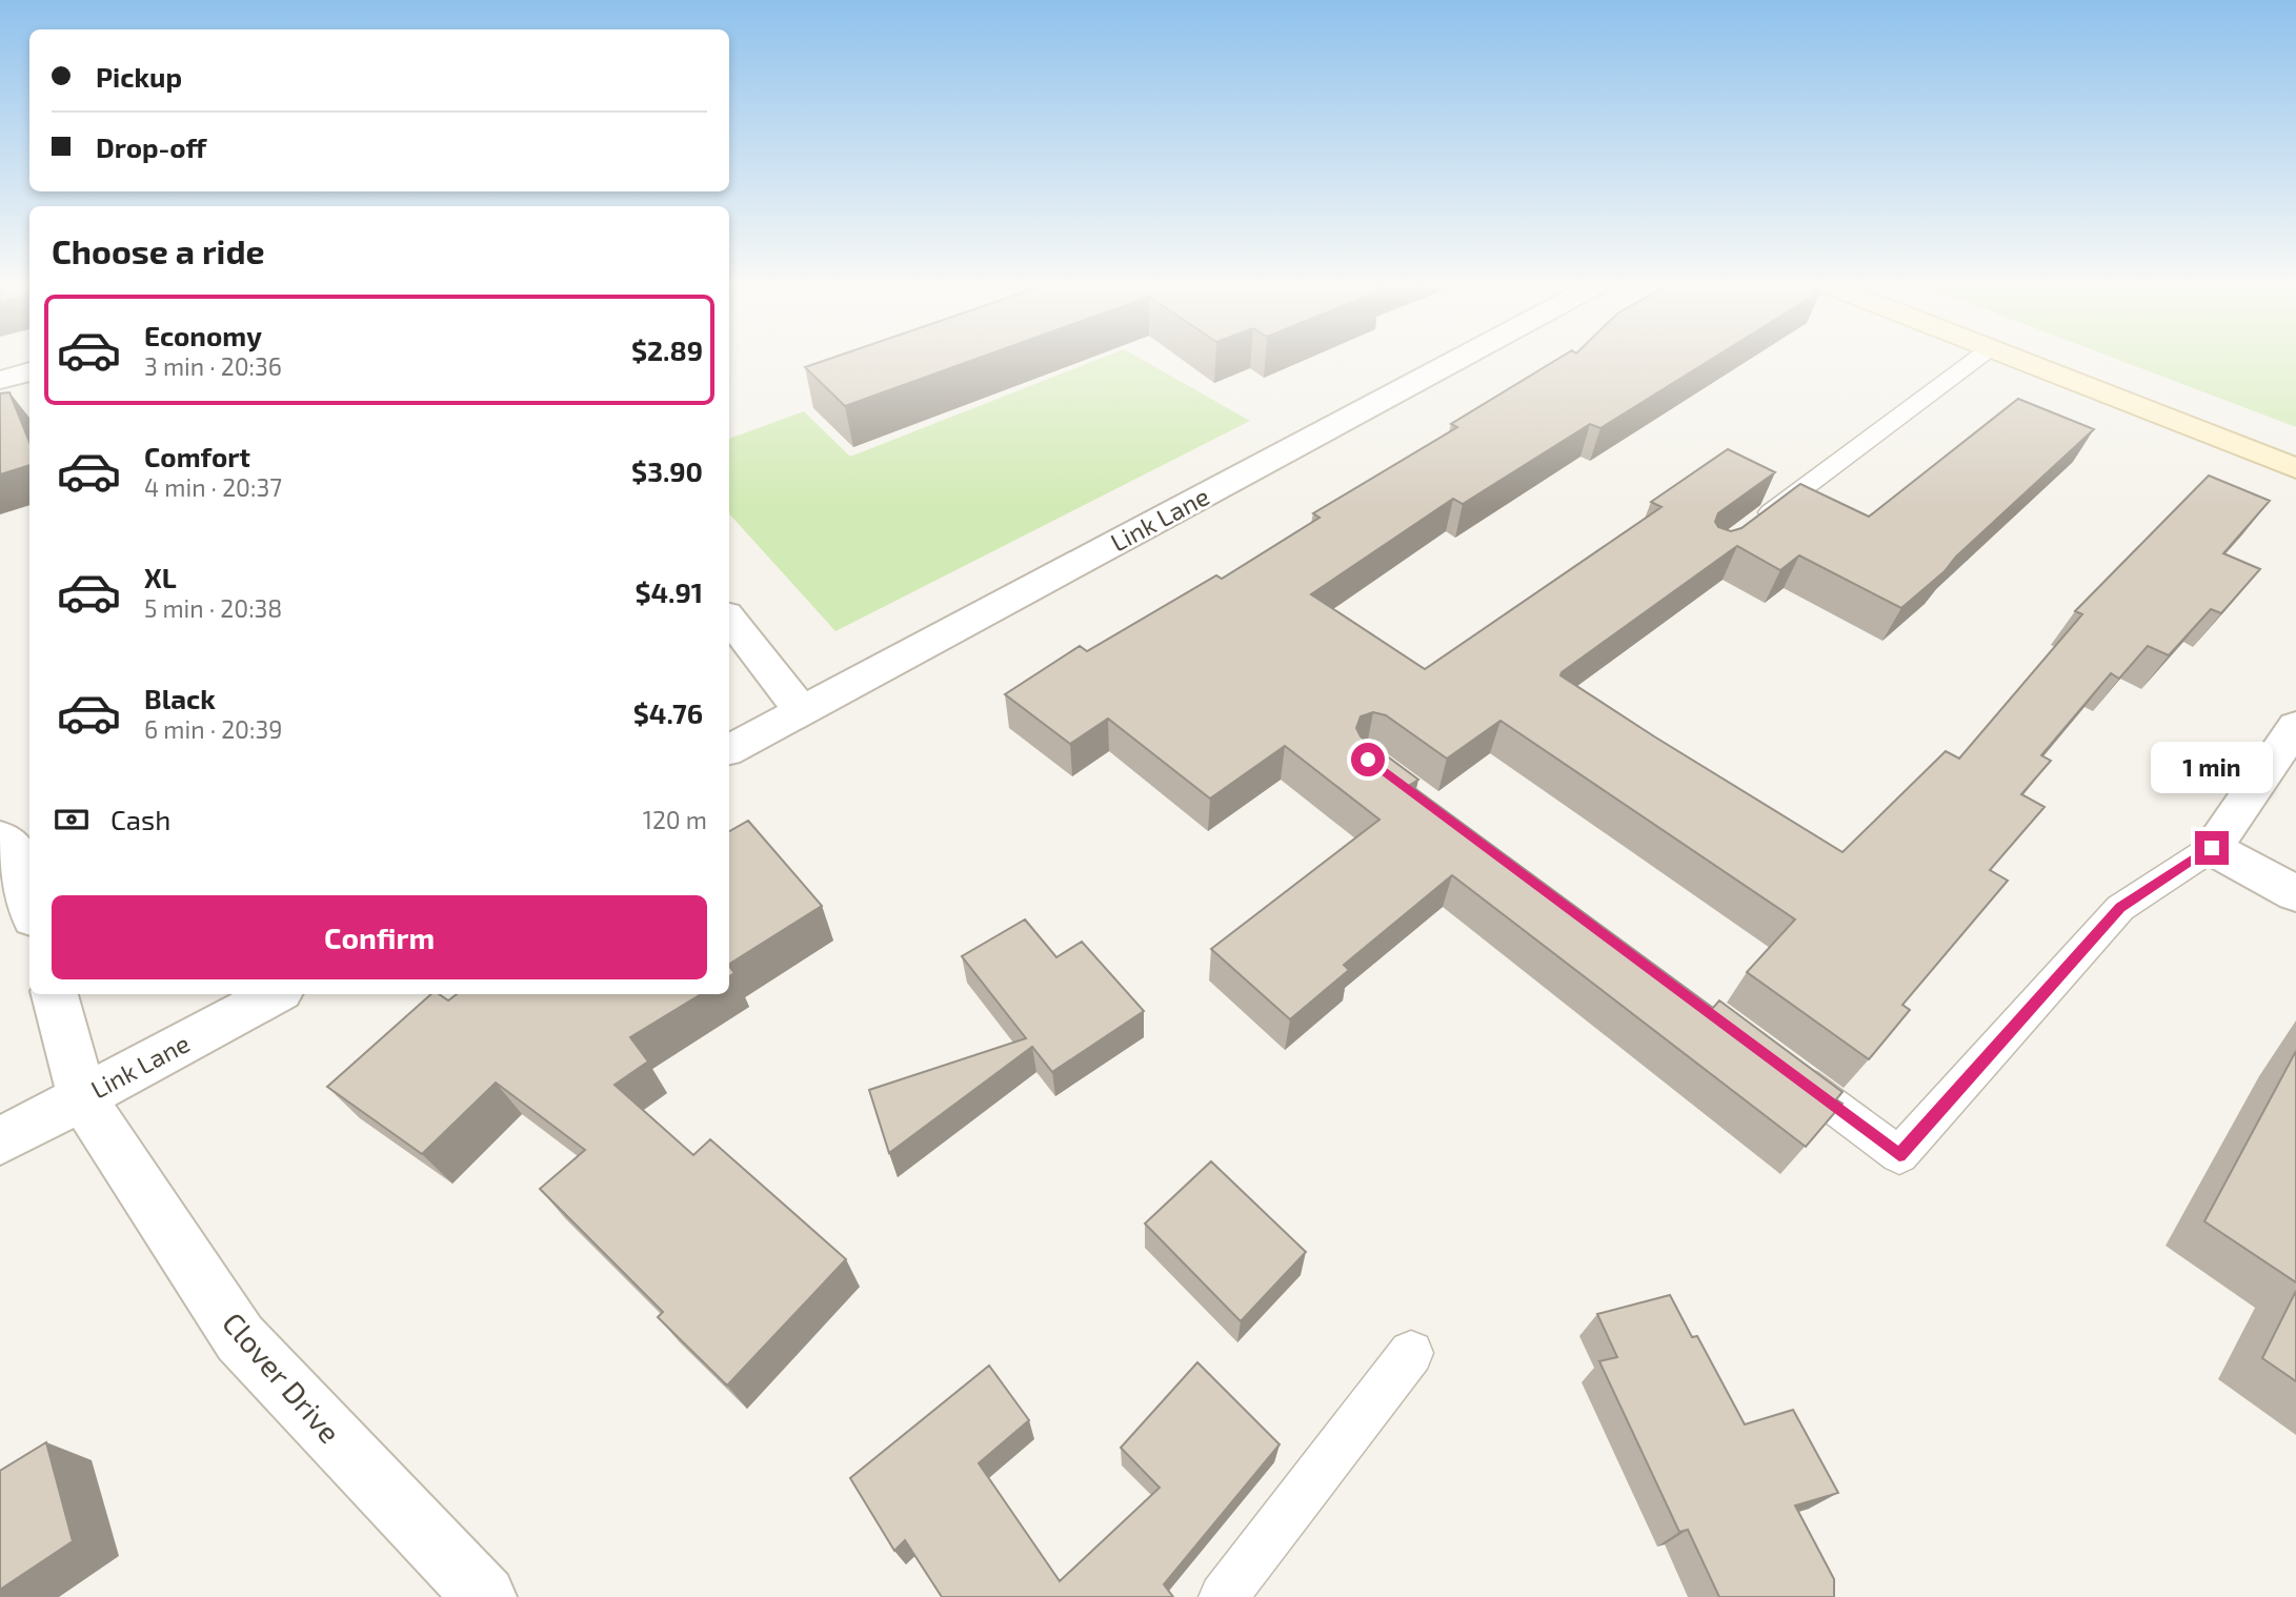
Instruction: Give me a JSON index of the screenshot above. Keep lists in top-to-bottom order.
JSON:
{
  "streets": {
    "street": ["Link Lane", "Clover Drive"]
  },
  "crossings": [
    ["Link Lane", "Clover Drive"]
  ],
  "page": {
    "banner": ["Pickup", "Drop-off"],
    "heading": "Choose a ride",
    "list": [
      {
        "name": "Economy",
        "note": "3 min · 20:36",
        "value": "$2.89"
      },
      {
        "name": "Comfort",
        "note": "4 min · 20:37",
        "value": "$3.90"
      },
      {
        "name": "XL",
        "note": "5 min · 20:38",
        "value": "$4.91"
      },
      {
        "name": "Black",
        "note": "6 min · 20:39",
        "value": "$4.76"
      }
    ],
    "bubble": "1 min",
    "pay": ["Cash", "120 m"],
    "buttons": "Confirm"
  }
}
